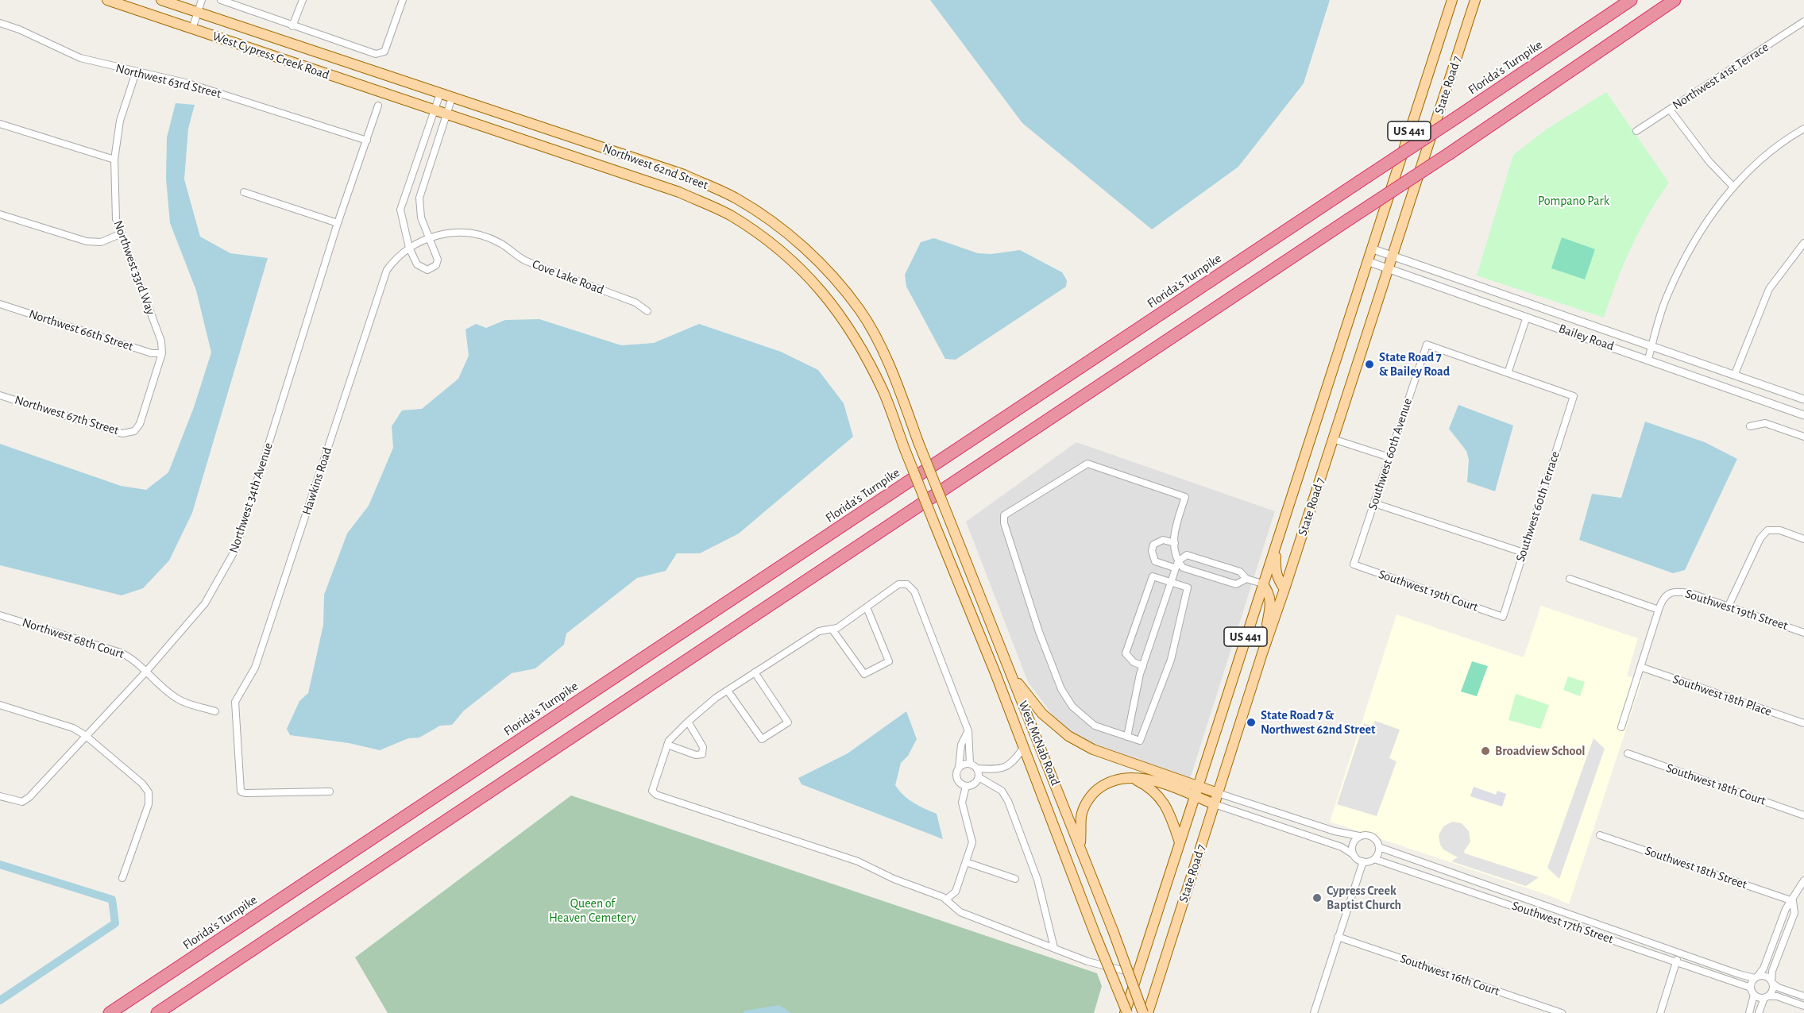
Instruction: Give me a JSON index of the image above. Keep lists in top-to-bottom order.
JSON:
{
  "streets": {
    "highway": ["Florida's Turnpike"],
    "main road": [
      "West Cypress Creek Road",
      "State Road 7",
      "US 441",
      "Northwest 62nd Street",
      "West McNab Road"
    ],
    "street": [
      "Northwest 41st Terrace",
      "Northwest 63rd Street",
      "Northwest 33rd Way",
      "Cove Lake Road",
      "Northwest 66th Street",
      "Bailey Road",
      "Northwest 67th Street",
      "Southwest 60th Avenue",
      "Hawkins Road",
      "Northwest 34th Avenue",
      "Southwest 60th Terrace",
      "Southwest 19th Court",
      "Southwest 19th Street",
      "Northwest 68th Court",
      "Southwest 18th Place",
      "Southwest 18th Court",
      "Southwest 18th Street",
      "Southwest 17th Street",
      "Southwest 16th Court"
    ]
  },
  "crossings": [
    ["West Cypress Creek Road", "Northwest 62nd Street"],
    ["Northwest 63rd Street", "Northwest 33rd Way"],
    ["Northwest 63rd Street", "Northwest 34th Avenue"],
    ["State Road 7", "Bailey Road"],
    ["State Road 7", "West McNab Road"],
    ["Northwest 62nd Street", "West McNab Road"],
    ["Northwest 33rd Way", "Northwest 66th Street"],
    ["Northwest 33rd Way", "Northwest 67th Street"],
    ["Cove Lake Road", "Hawkins Road"],
    ["Southwest 60th Avenue", "Southwest 60th Terrace"],
    ["Southwest 60th Avenue", "Southwest 19th Court"],
    ["Northwest 34th Avenue", "Northwest 68th Court"],
    ["Southwest 60th Terrace", "Southwest 19th Court"]
  ],
  "parks": ["Pompano Park", "Queen of Heaven Cemetery"],
  "places": [
    "State Road 7 & Bailey Road",
    "State Road 7 & Northwest 62nd Street",
    "Broadview School",
    "Cypress Creek Baptist Church"
  ]
}
